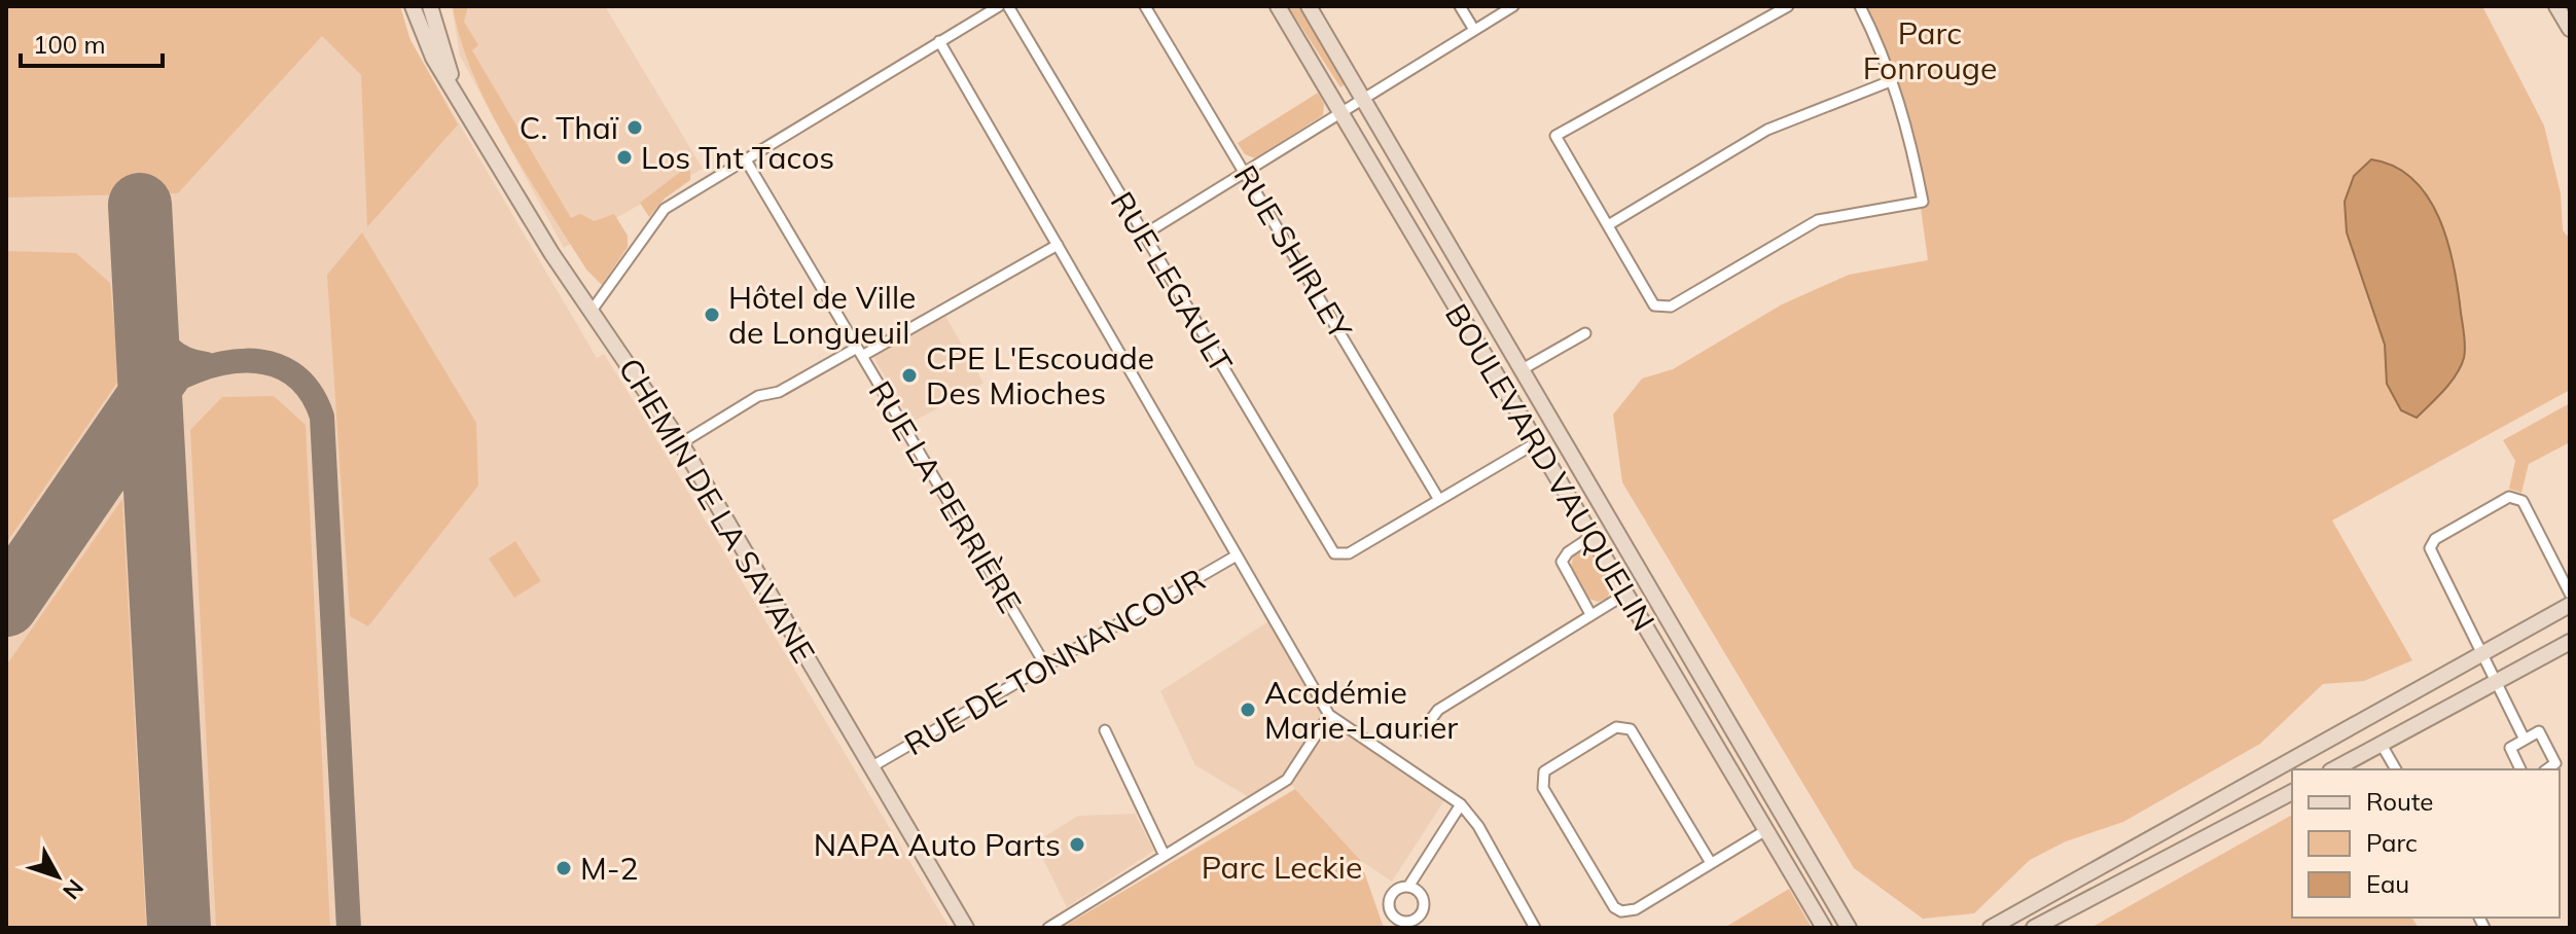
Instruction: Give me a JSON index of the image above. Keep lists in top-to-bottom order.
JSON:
{
  "streets": {
    "street": [
      "RUE SHIRLEY",
      "RUE LEGAULT",
      "BOULEVARD VAUQUELIN",
      "RUE LA PERRIÈRE",
      "CHEMIN DE LA SAVANE",
      "RUE DE TONNANCOUR"
    ]
  },
  "crossings": [
    ["RUE SHIRLEY", "RUE LEGAULT"],
    ["RUE LA PERRIÈRE", "RUE DE TONNANCOUR"],
    ["CHEMIN DE LA SAVANE", "RUE DE TONNANCOUR"]
  ],
  "parks": ["Parc Fonrouge", "Parc Leckie"],
  "places": [
    "C. Thaï",
    "Los Tnt Tacos",
    "Hôtel de Ville de Longueuil",
    "CPE L'Escouade Des Mioches",
    "Académie Marie-Laurier",
    "NAPA Auto Parts",
    "M-2"
  ],
  "legend": ["Route", "Parc", "Eau"],
  "scale_bar": "100 m",
  "north": "bottom right"
}
